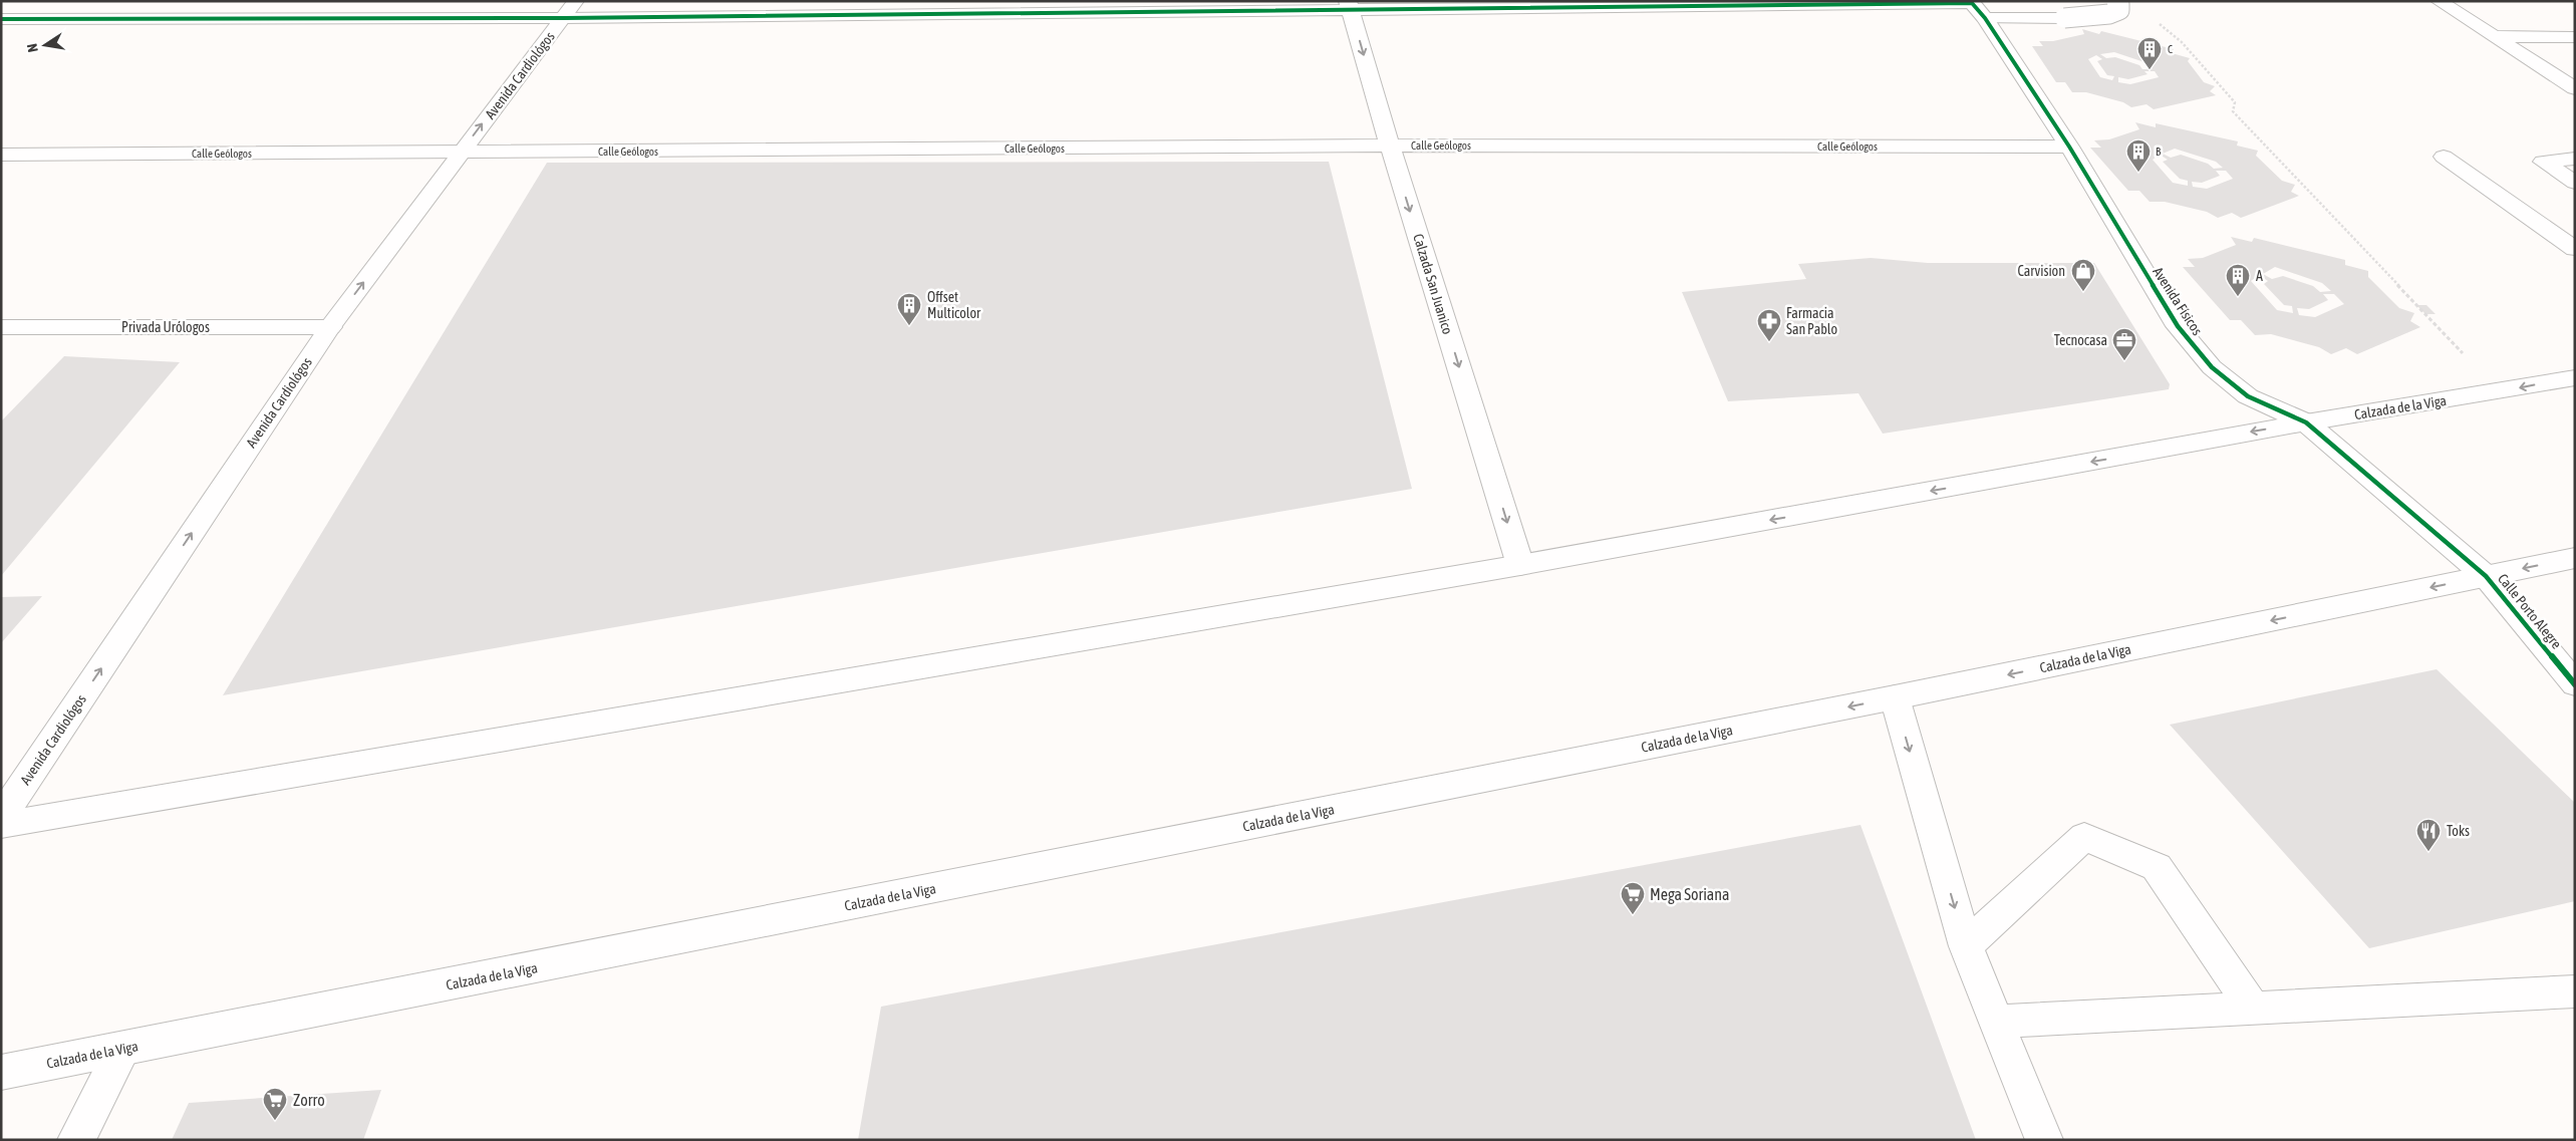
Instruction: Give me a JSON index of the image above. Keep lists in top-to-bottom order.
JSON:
{
  "streets": {
    "street": [
      "Avenida Cardiológos",
      "Calle Geólogos",
      "Calzada San Juanico",
      "Avenida Físicos",
      "Privada Urólogos",
      "Calzada de la Viga",
      "Calle Porto Alegre"
    ]
  },
  "crossings": [
    ["Avenida Cardiológos", "Calle Geólogos"],
    ["Avenida Cardiológos", "Privada Urólogos"],
    ["Calle Geólogos", "Calzada San Juanico"],
    ["Calle Geólogos", "Avenida Físicos"],
    ["Calzada San Juanico", "Calzada de la Viga"],
    ["Avenida Físicos", "Calzada de la Viga"],
    ["Avenida Físicos", "Calle Porto Alegre"],
    ["Calzada de la Viga", "Calle Porto Alegre"]
  ],
  "one_way": ["Avenida Cardiológos", "Calzada San Juanico"],
  "places": {
    "building": [
      "C",
      "B",
      "A",
      "Offset Multicolor"
    ],
    "shop": ["Carvision"],
    "pharmacy": ["Farmacia San Pablo"],
    "office": ["Tecnocasa"],
    "restaurant": ["Toks"],
    "supermarket": ["Mega Soriana", "Zorro"]
  },
  "north": "left"
}
